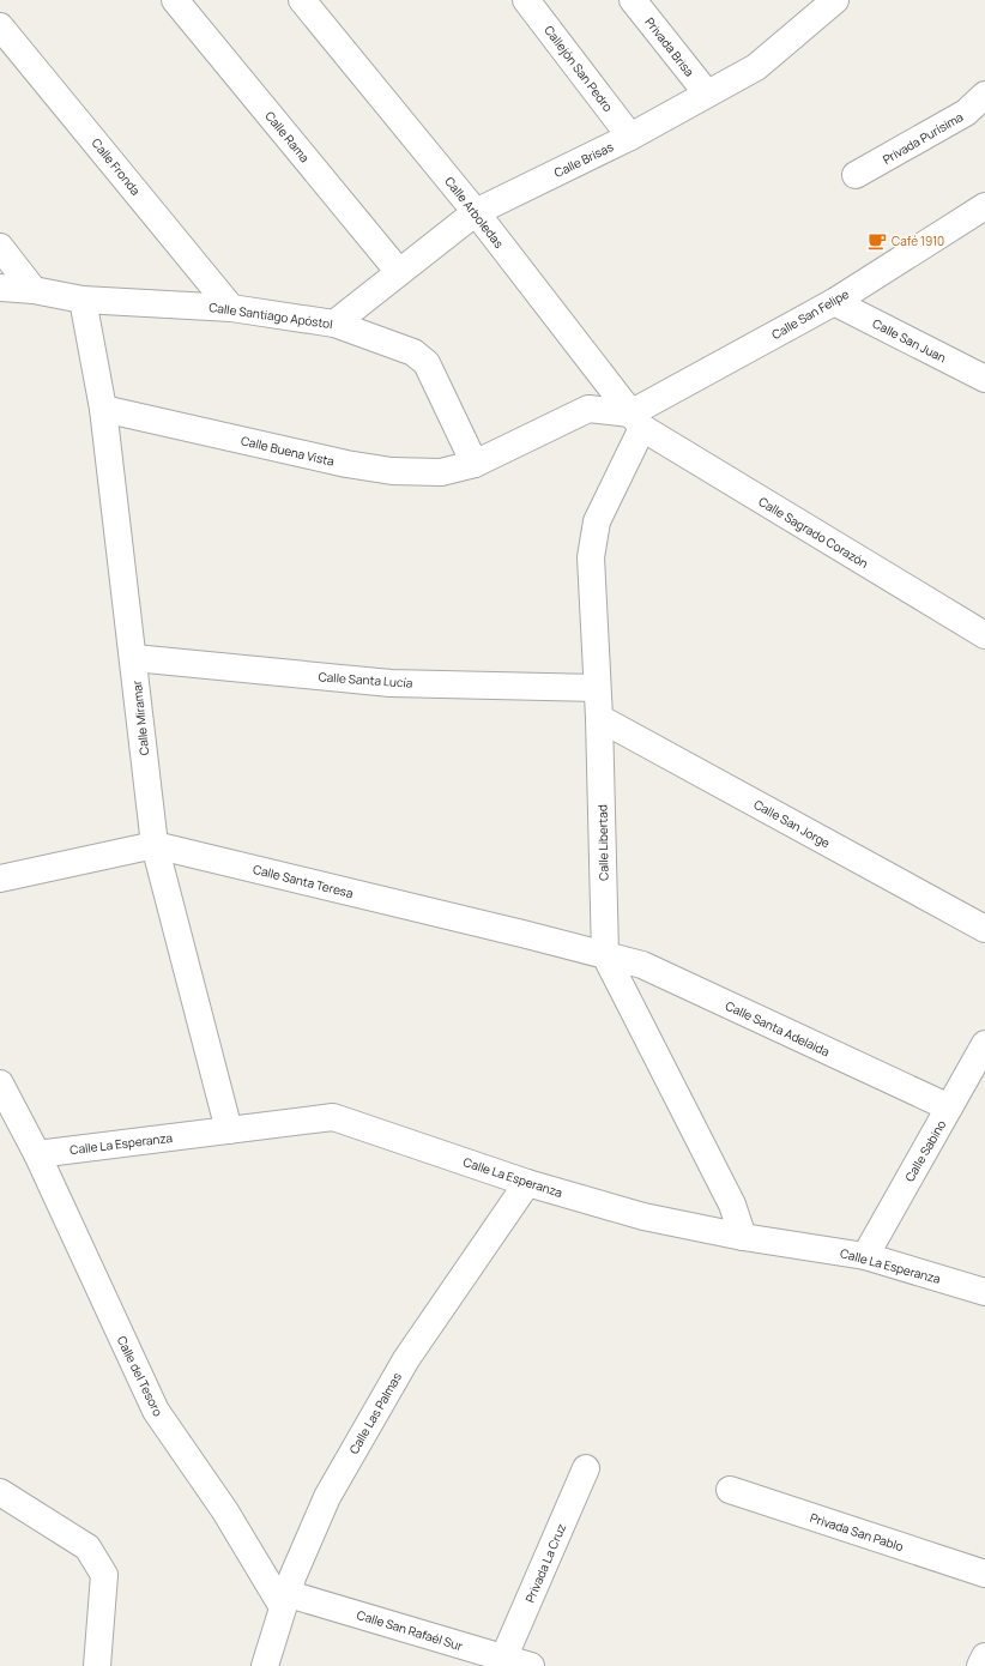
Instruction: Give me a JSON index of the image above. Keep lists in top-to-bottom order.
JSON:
{
  "streets": {
    "street": [
      "Privada Brisa",
      "Callejón San Pedro",
      "Calle Rama",
      "Privada Purísima",
      "Calle Brisas",
      "Calle Fronda",
      "Calle Arboledas",
      "Calle San Felipe",
      "Calle Santiago Apóstol",
      "Calle San Juan",
      "Calle Buena Vista",
      "Calle Sagrado Corazón",
      "Calle Santa Lucía",
      "Calle Miramar",
      "Calle San Jorge",
      "Calle Libertad",
      "Calle Santa Teresa",
      "Calle Santa Adelaida",
      "Calle La Esperanza",
      "Calle Sabino",
      "Calle del Tesoro",
      "Calle Las Palmas",
      "Privada San Pablo",
      "Privada La Cruz",
      "Calle San Rafaél Sur"
    ]
  },
  "crossings": [
    ["Privada Brisa", "Calle Brisas"],
    ["Callejón San Pedro", "Calle Brisas"],
    ["Calle Rama", "Calle Brisas"],
    ["Calle Brisas", "Calle Arboledas"],
    ["Calle Brisas", "Calle Santiago Apóstol"],
    ["Calle Fronda", "Calle Santiago Apóstol"],
    ["Calle Arboledas", "Calle San Felipe"],
    ["Calle Arboledas", "Calle Sagrado Corazón"],
    ["Calle Arboledas", "Calle Libertad"],
    ["Calle San Felipe", "Calle San Juan"],
    ["Calle San Felipe", "Calle Sagrado Corazón"],
    ["Calle San Felipe", "Calle Libertad"],
    ["Calle Santiago Apóstol", "Calle Buena Vista"],
    ["Calle Santiago Apóstol", "Calle Miramar"],
    ["Calle Buena Vista", "Calle Miramar"],
    ["Calle Sagrado Corazón", "Calle Libertad"],
    ["Calle Santa Lucía", "Calle Miramar"],
    ["Calle Santa Lucía", "Calle Libertad"],
    ["Calle Miramar", "Calle Santa Teresa"],
    ["Calle Miramar", "Calle La Esperanza"],
    ["Calle San Jorge", "Calle Libertad"],
    ["Calle Libertad", "Calle Santa Teresa"],
    ["Calle Libertad", "Calle Santa Adelaida"],
    ["Calle Libertad", "Calle La Esperanza"],
    ["Calle Santa Teresa", "Calle Santa Adelaida"],
    ["Calle Santa Adelaida", "Calle Sabino"],
    ["Calle La Esperanza", "Calle Sabino"],
    ["Calle La Esperanza", "Calle del Tesoro"],
    ["Calle La Esperanza", "Calle Las Palmas"],
    ["Calle del Tesoro", "Calle Las Palmas"],
    ["Calle del Tesoro", "Calle San Rafaél Sur"],
    ["Calle Las Palmas", "Calle San Rafaél Sur"],
    ["Privada La Cruz", "Calle San Rafaél Sur"]
  ],
  "places": {
    "cafe": ["Café 1910"]
  }
}
